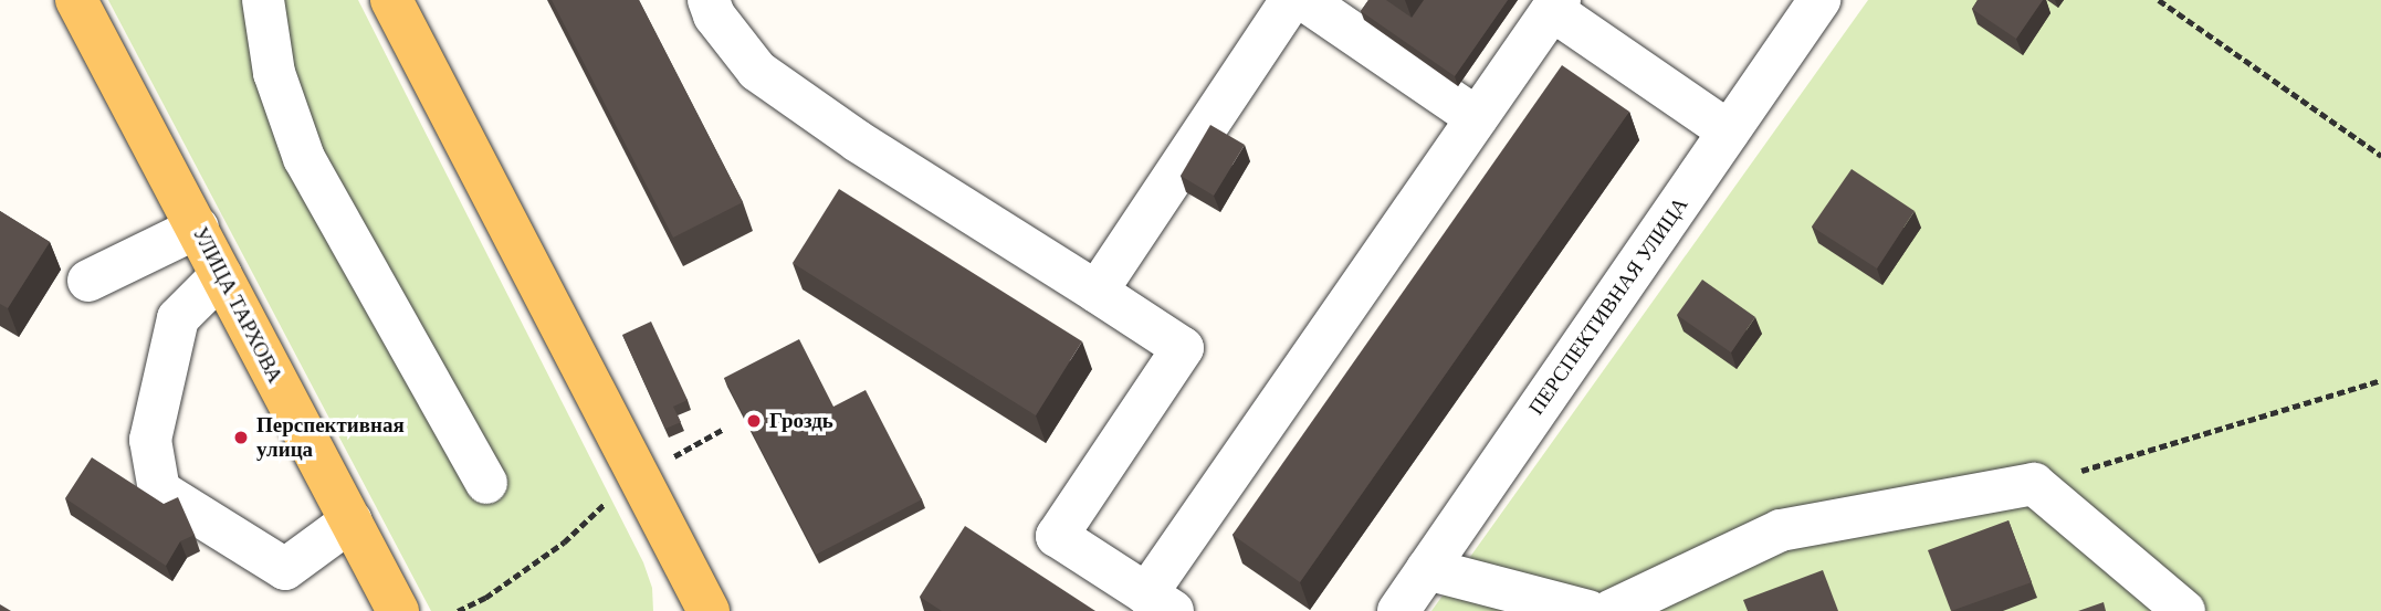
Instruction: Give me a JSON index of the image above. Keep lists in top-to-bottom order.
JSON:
{
  "streets": {
    "main road": ["УЛИЦА ТАРХОВА"],
    "street": ["ПЕРСПЕКТИВНАЯ УЛИЦА"]
  },
  "places": ["Гроздь", "Перспективная улица"]
}
